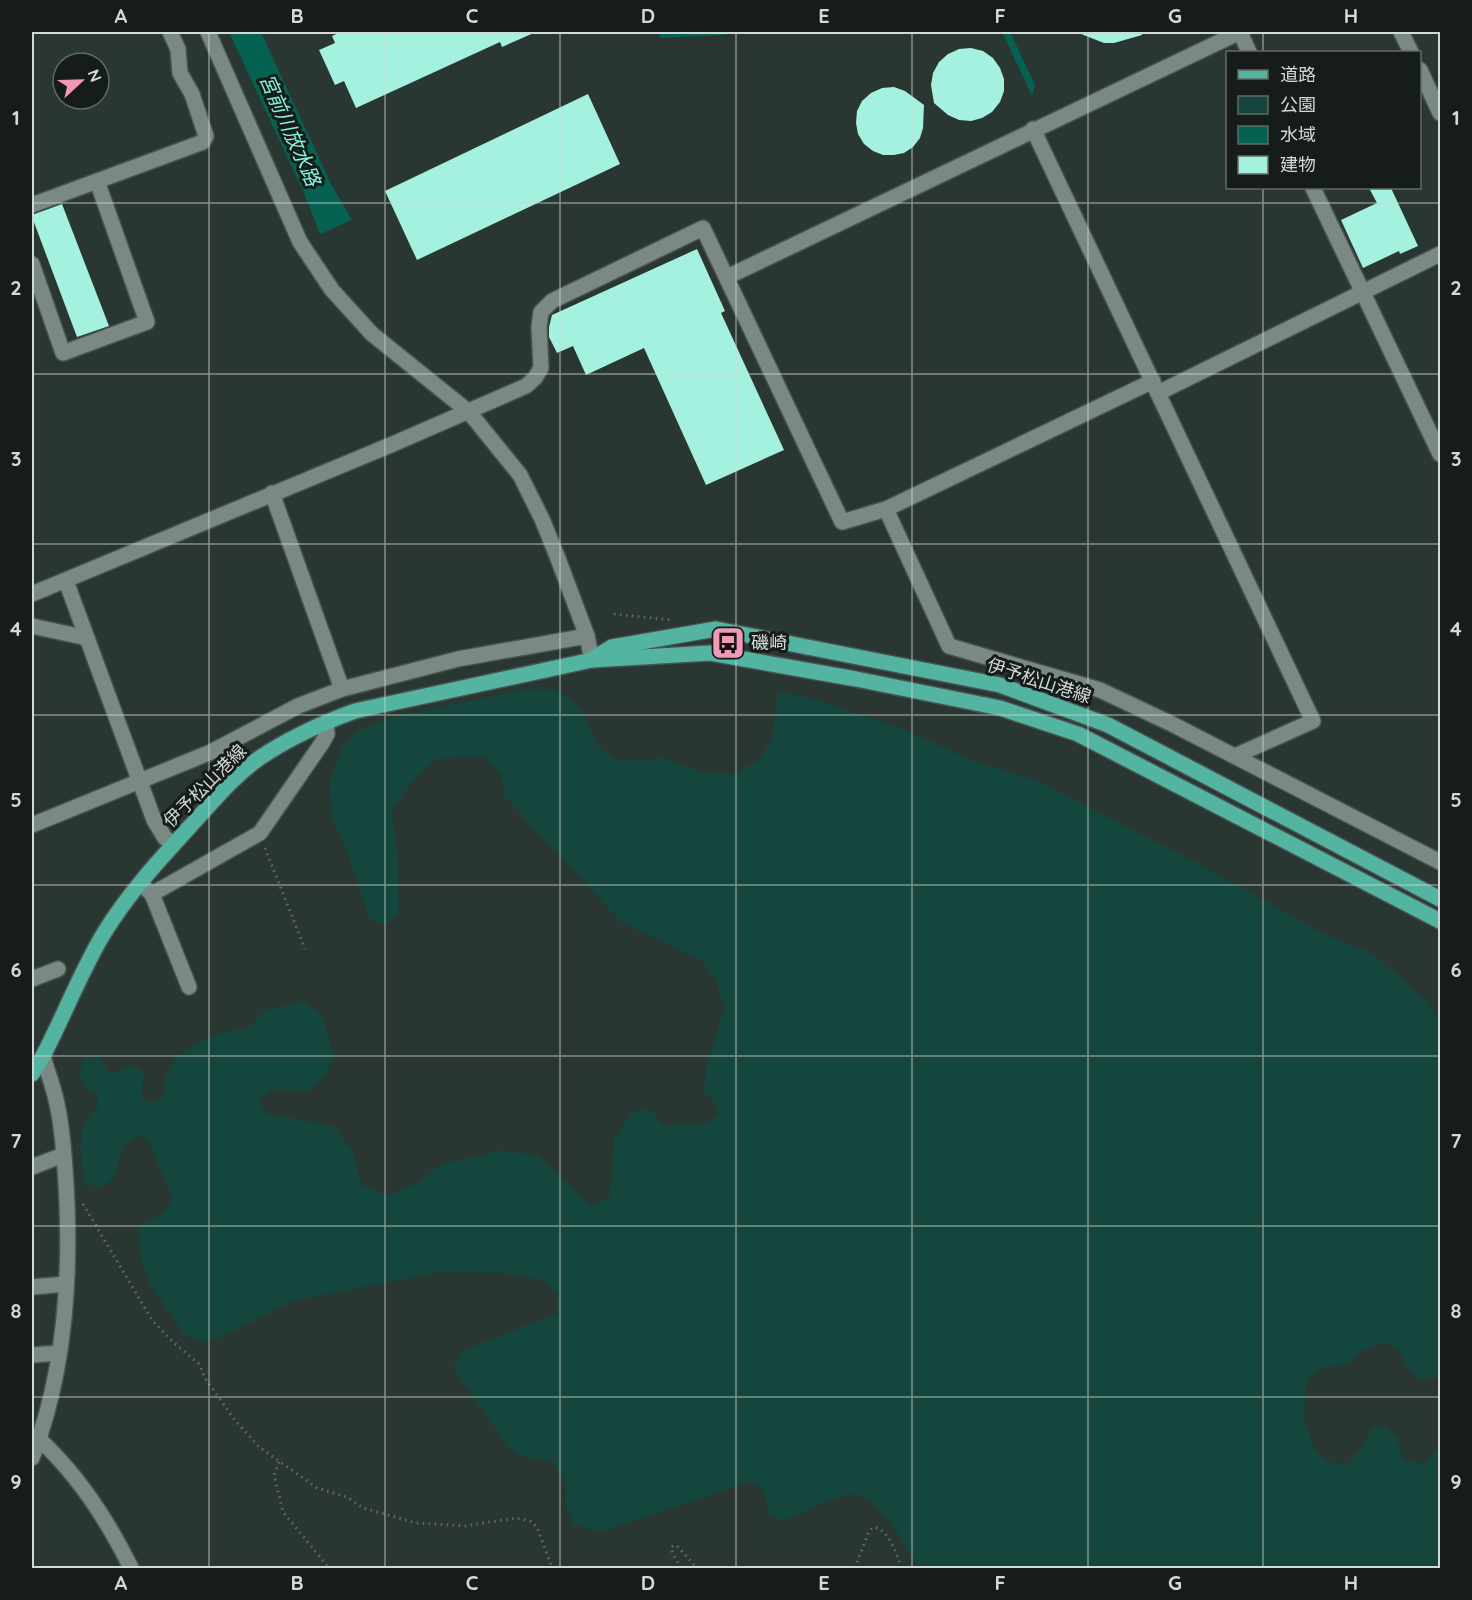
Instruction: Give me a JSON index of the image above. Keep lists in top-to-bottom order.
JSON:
{
  "streets": {
    "main road": ["伊予松山港線"]
  },
  "water": ["宮前川放水路"],
  "places": {
    "bus stop": ["磯崎"]
  },
  "legend": [
    "道路",
    "公園",
    "水域",
    "建物"
  ],
  "north": "right",
  "grid": {
    "columns": [
      "A",
      "B",
      "C",
      "D",
      "E",
      "F",
      "G",
      "H"
    ],
    "rows": [
      "1",
      "2",
      "3",
      "4",
      "5",
      "6",
      "7",
      "8",
      "9"
    ]
  }
}
